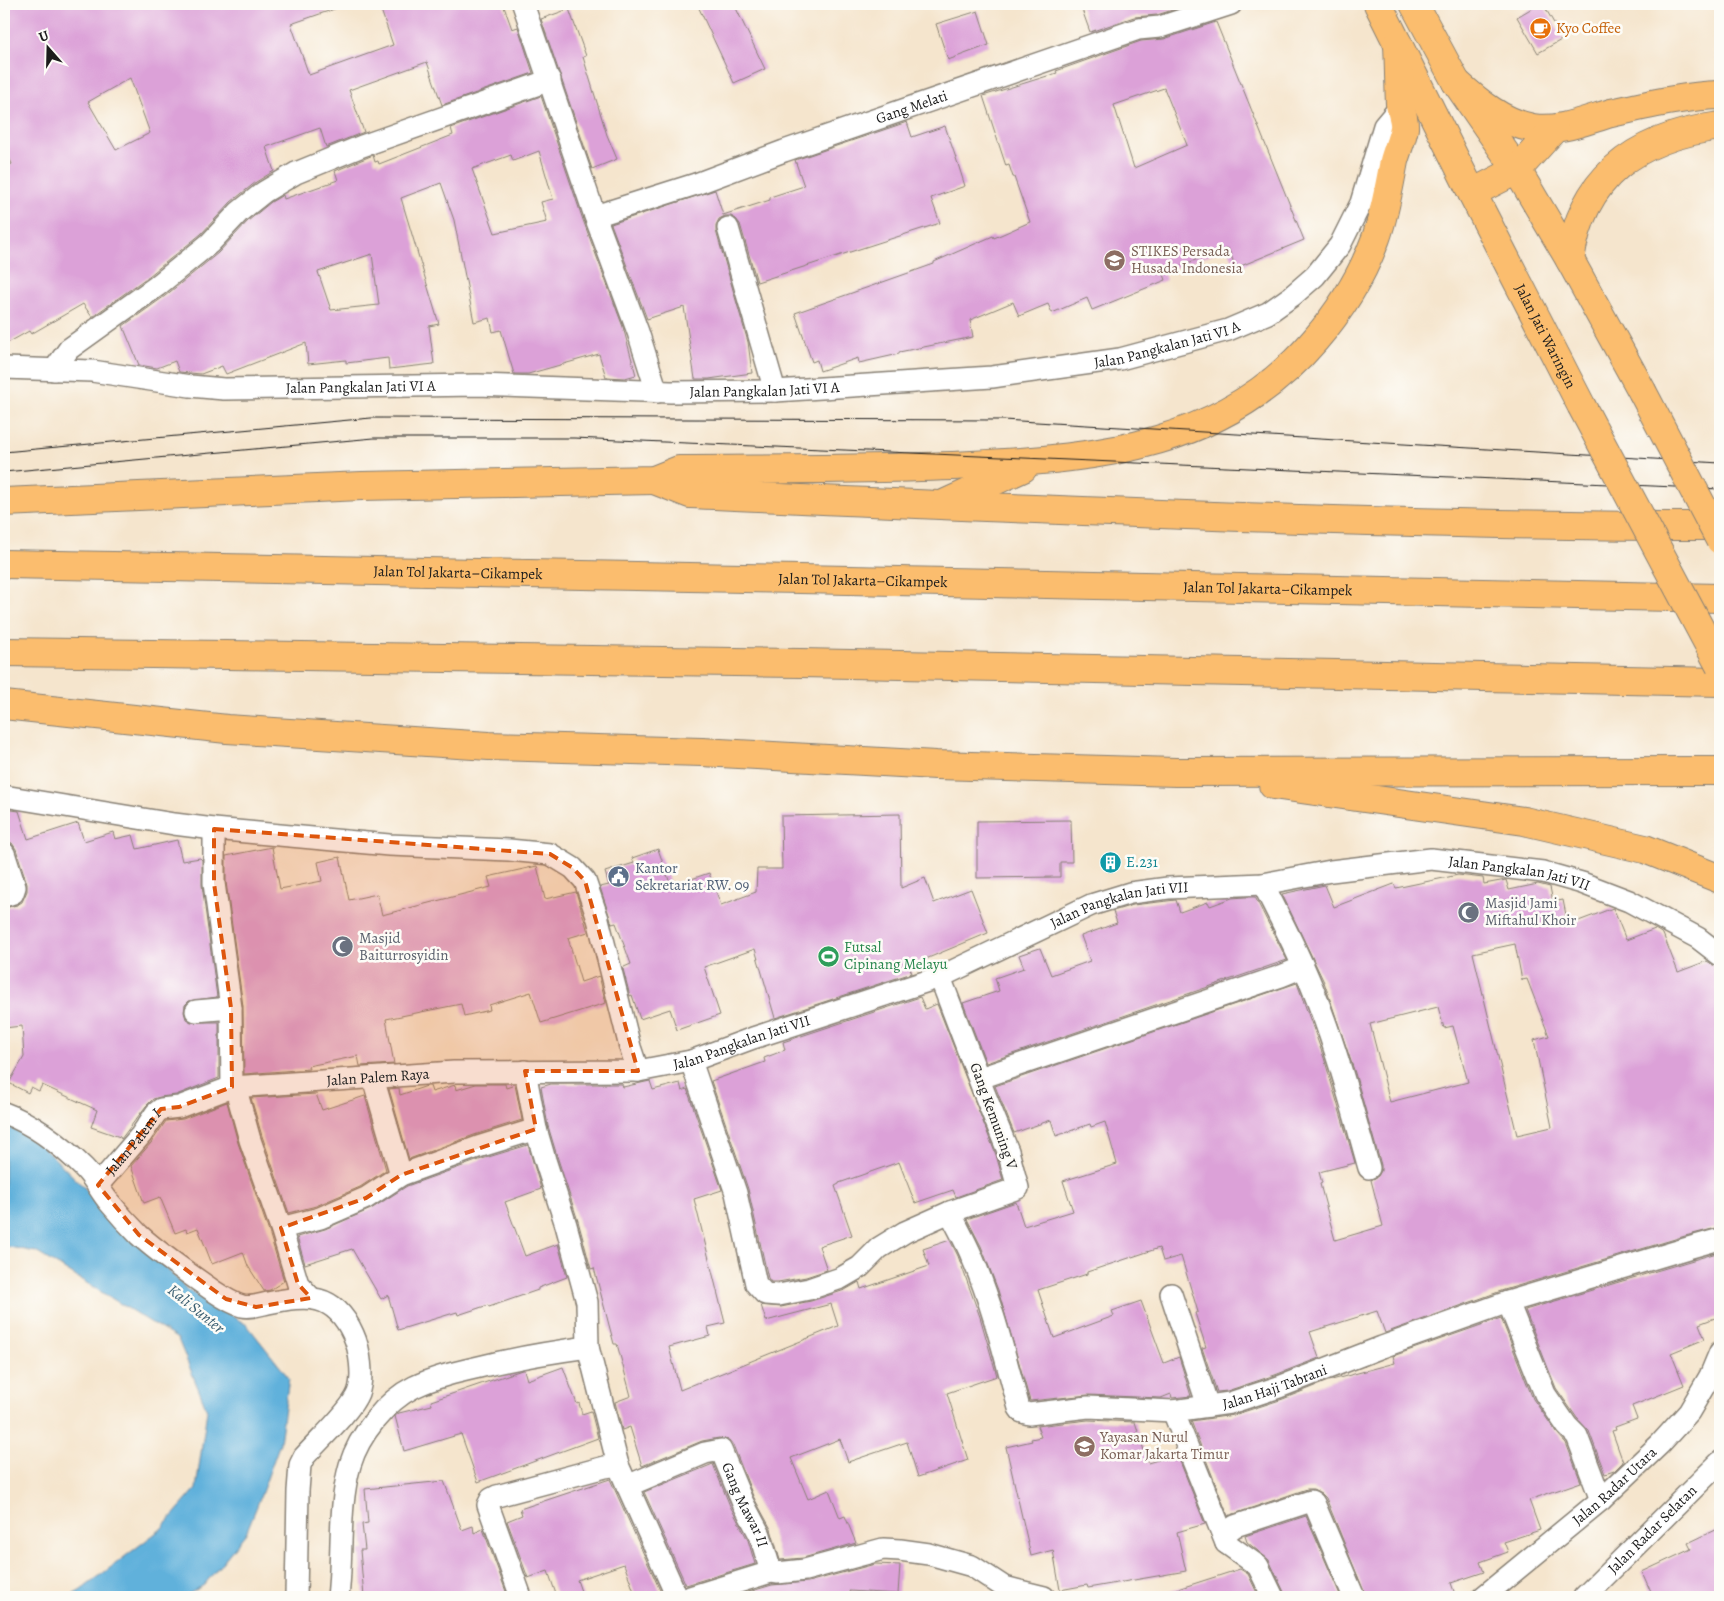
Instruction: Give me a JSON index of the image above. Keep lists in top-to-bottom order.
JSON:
{
  "streets": {
    "main road": ["Jalan Jati Waringin", "Jalan Tol Jakarta–Cikampek"],
    "street": [
      "Gang Melati",
      "Jalan Pangkalan Jati VI A",
      "Jalan Pangkalan Jati VII",
      "Jalan Palem Raya",
      "Gang Kemuning V",
      "Jalan Palem I",
      "Jalan Haji Tabrani",
      "Jalan Radar Utara",
      "Gang Mawar II",
      "Jalan Radar Selatan"
    ]
  },
  "crossings": [
    ["Jalan Pangkalan Jati VII", "Jalan Palem Raya"],
    ["Jalan Pangkalan Jati VII", "Gang Kemuning V"],
    ["Jalan Palem Raya", "Jalan Palem I"],
    ["Gang Kemuning V", "Jalan Haji Tabrani"]
  ],
  "water": ["Kali Sunter"],
  "places": {
    "cafe": ["Kyo Coffee"],
    "school or university": ["STIKES Persada Husada Indonesia", "Yayasan Nurul Komar Jakarta Timur"],
    "building": ["E.231"],
    "public building": ["Kantor Sekretariat RW. 09"],
    "mosque": ["Masjid Jami Miftahul Khoir", "Masjid Baiturrosyidin"],
    "sports": ["Futsal Cipinang Melayu"]
  },
  "north": "top"
}
